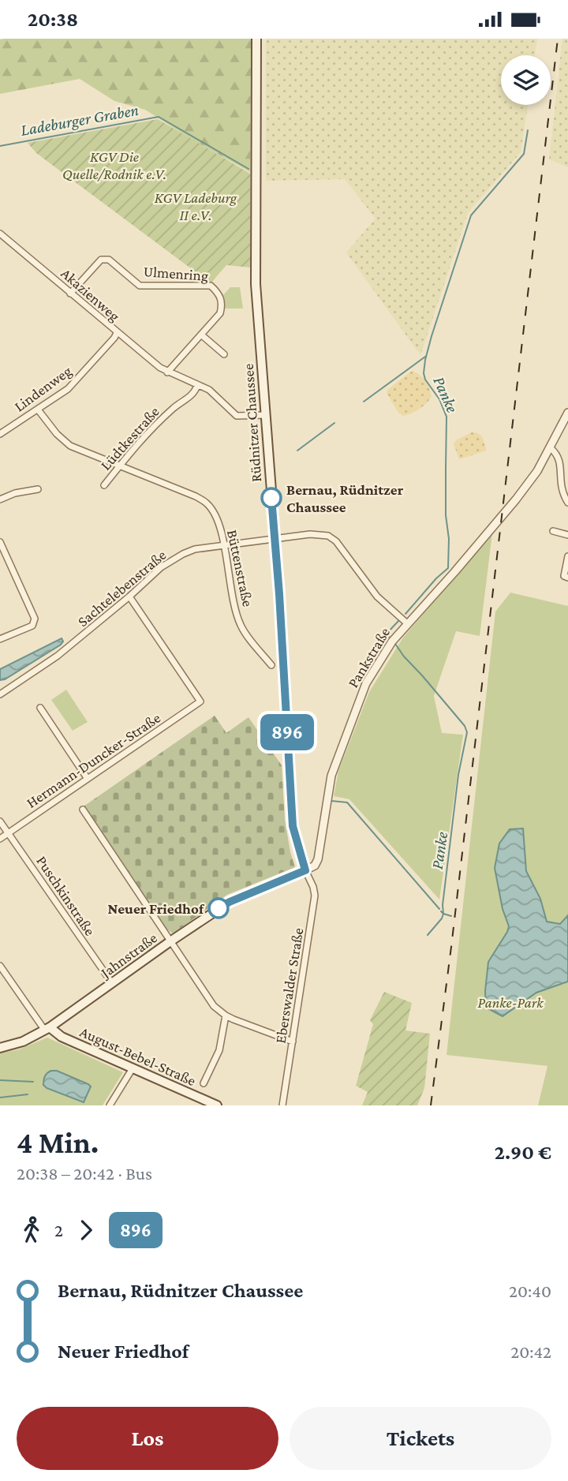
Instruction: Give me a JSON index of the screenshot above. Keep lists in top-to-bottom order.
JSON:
{
  "streets": {
    "main road": ["Rüdnitzer Chaussee", "Jahnstraße", "August-Bebel-Straße"],
    "street": [
      "Ulmenring",
      "Akazienweg",
      "Lindenweg",
      "Lüdtkestraße",
      "Büttenstraße",
      "Sachtelebenstraße",
      "Pankstraße",
      "Hermann-Duncker-Straße",
      "Puschkinstraße",
      "Eberswalder Straße"
    ]
  },
  "crossings": [
    ["Ulmenring", "Akazienweg"],
    ["Akazienweg", "Lindenweg"],
    ["Akazienweg", "Rüdnitzer Chaussee"],
    ["Akazienweg", "Lüdtkestraße"],
    ["Lindenweg", "Büttenstraße"],
    ["Rüdnitzer Chaussee", "Sachtelebenstraße"],
    ["Rüdnitzer Chaussee", "Pankstraße"],
    ["Rüdnitzer Chaussee", "Jahnstraße"],
    ["Rüdnitzer Chaussee", "Eberswalder Straße"],
    ["Lüdtkestraße", "Büttenstraße"],
    ["Büttenstraße", "Sachtelebenstraße"],
    ["Sachtelebenstraße", "Pankstraße"],
    ["Sachtelebenstraße", "Hermann-Duncker-Straße"],
    ["Pankstraße", "Jahnstraße"],
    ["Pankstraße", "Eberswalder Straße"],
    ["Hermann-Duncker-Straße", "Puschkinstraße"],
    ["Puschkinstraße", "Jahnstraße"],
    ["Jahnstraße", "Eberswalder Straße"],
    ["Jahnstraße", "August-Bebel-Straße"]
  ],
  "water": ["Ladeburger Graben", "Panke"],
  "parks": ["KGV Die Quelle/Rodnik e.V.", "KGV Ladeburg II e.V.", "Panke-Park"],
  "places": ["Bernau, Rüdnitzer Chaussee", "Neuer Friedhof"],
  "lines": ["bus line 896"],
  "page": {
    "status": "20:38",
    "on_map": "896",
    "heading": ["4 Min.", "20:38 – 20:42 · Bus", "2.90 €"],
    "legs": ["2", "896"],
    "list": [
      {
        "name": "Bernau, Rüdnitzer Chaussee",
        "value": "20:40"
      },
      {
        "name": "Neuer Friedhof",
        "value": "20:42"
      }
    ],
    "buttons": ["Los", "Tickets"]
  }
}
